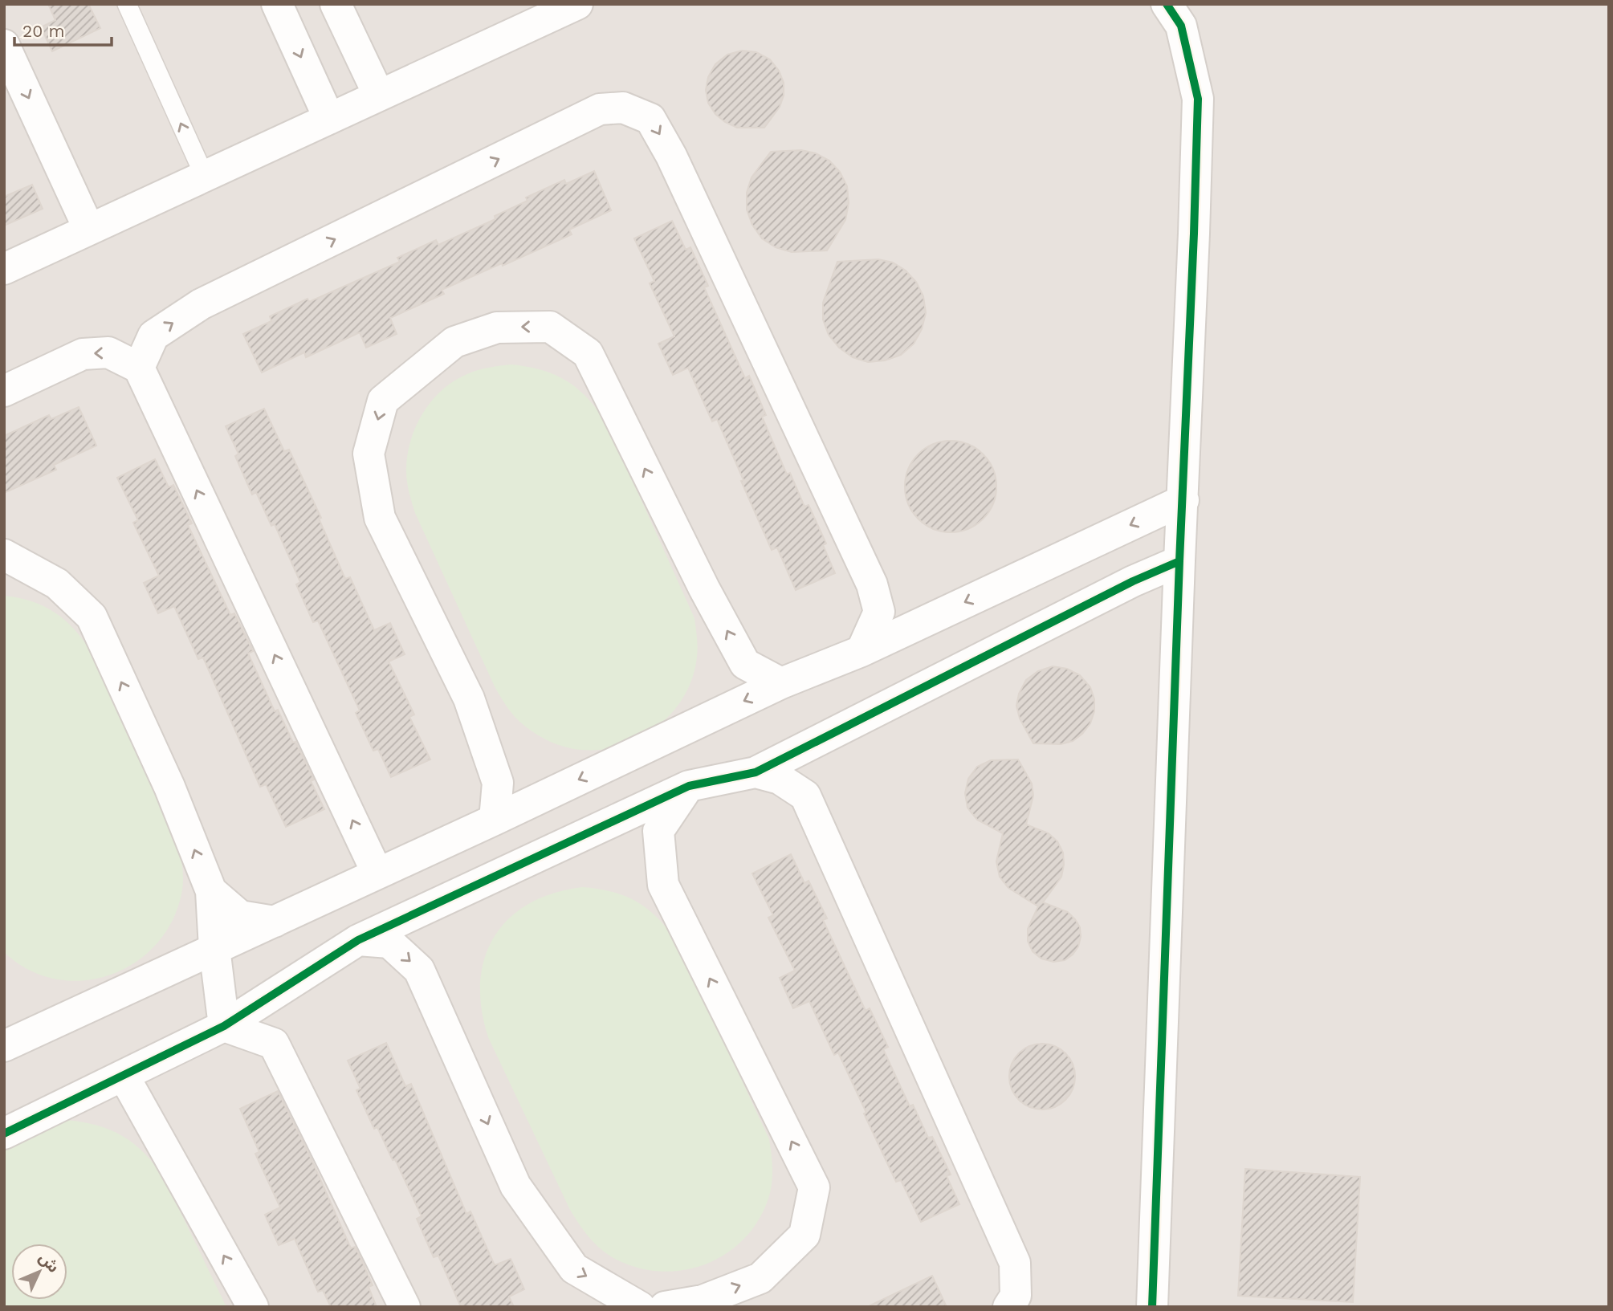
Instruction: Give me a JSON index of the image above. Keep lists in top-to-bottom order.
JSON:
{
  "scale_bar": "20 m",
  "north": "top right"
}
